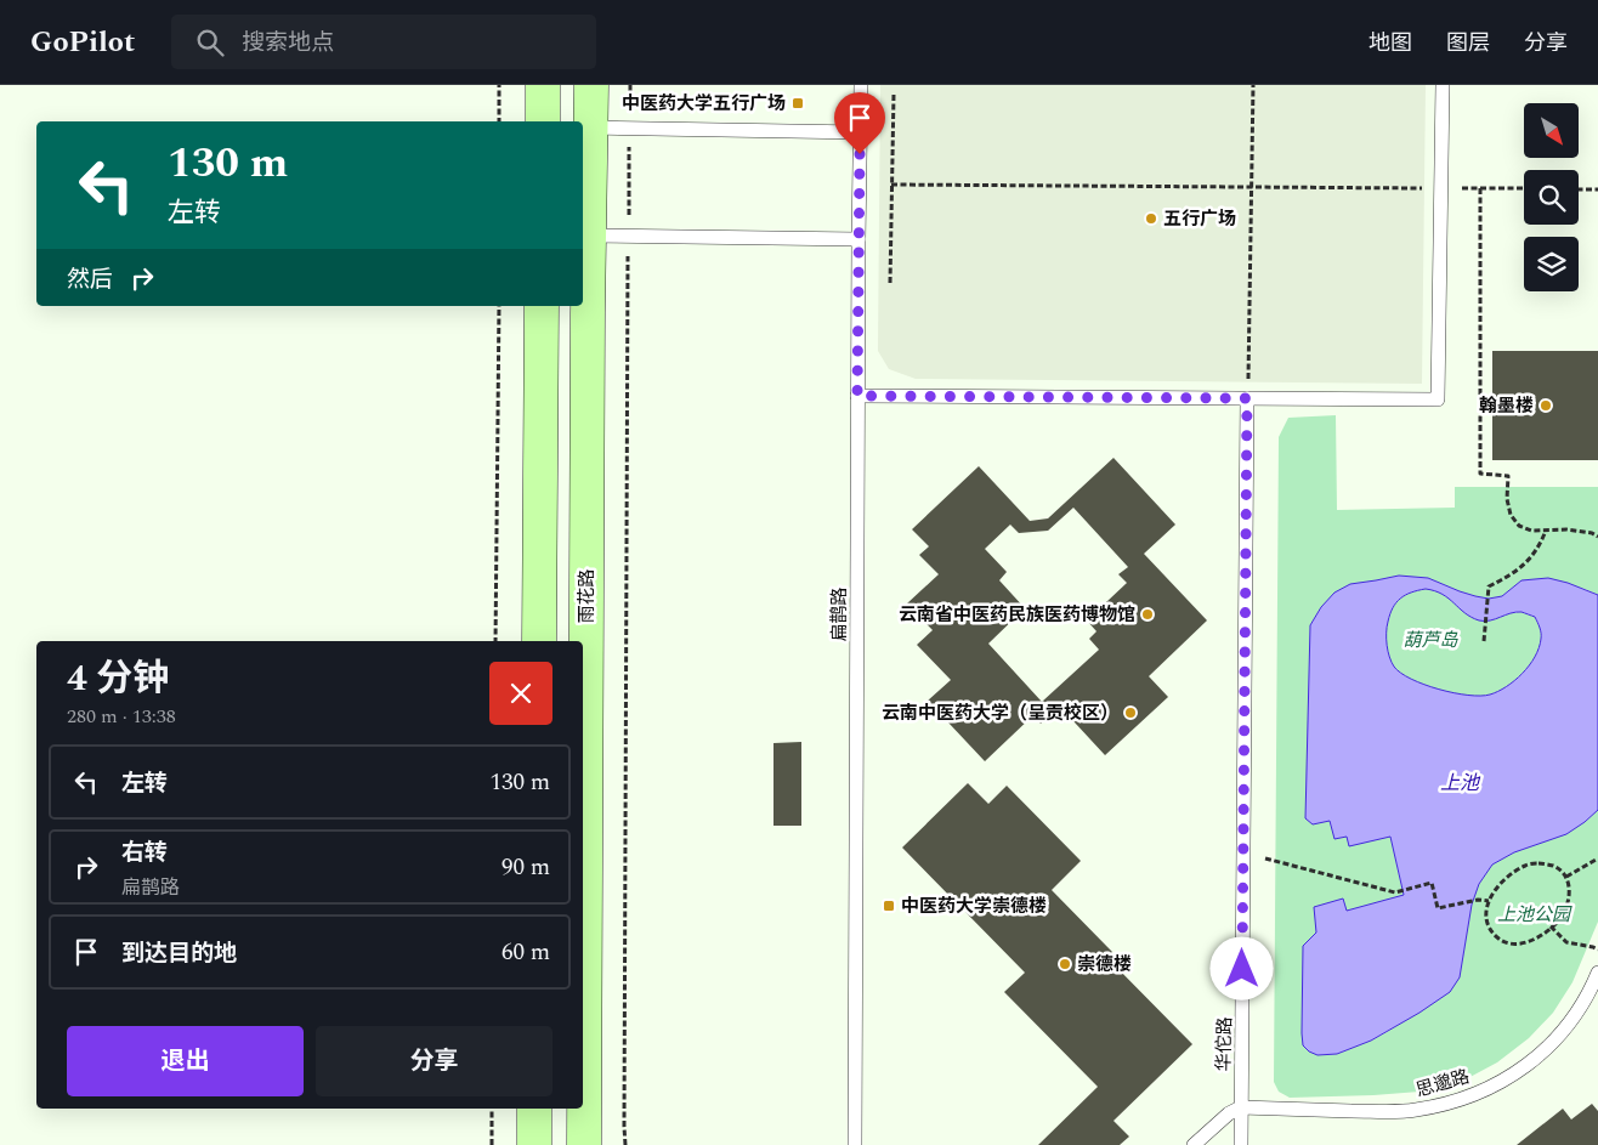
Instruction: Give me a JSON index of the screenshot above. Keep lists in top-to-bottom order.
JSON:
{
  "streets": {
    "street": ["雨花路"],
    "lane": ["扁鹊路", "华佗路", "思邈路"]
  },
  "crossings": [
    ["华佗路", "思邈路"]
  ],
  "water": ["上池"],
  "parks": ["葫芦岛", "上池公园"],
  "places": {
    "transit": ["中医药大学五行广场", "中医药大学崇德楼"],
    "other": [
      "五行广场",
      "翰墨楼",
      "云南省中医药民族医药博物馆",
      "云南中医药大学（呈贡校区）",
      "崇德楼"
    ]
  },
  "north": "bottom right",
  "page": {
    "header": "GoPilot",
    "search": "搜索地点",
    "nav": ["地图", "图层", "分享"],
    "turn": ["130 m", "左转"],
    "then": "然后",
    "heading": ["4 分钟", "280 m · 13:38"],
    "list": [
      {
        "name": "左转",
        "value": "130 m"
      },
      {
        "name": "右转",
        "note": "扁鹊路",
        "value": "90 m"
      },
      {
        "name": "到达目的地",
        "value": "60 m"
      }
    ],
    "buttons": ["退出", "分享"]
  }
}
